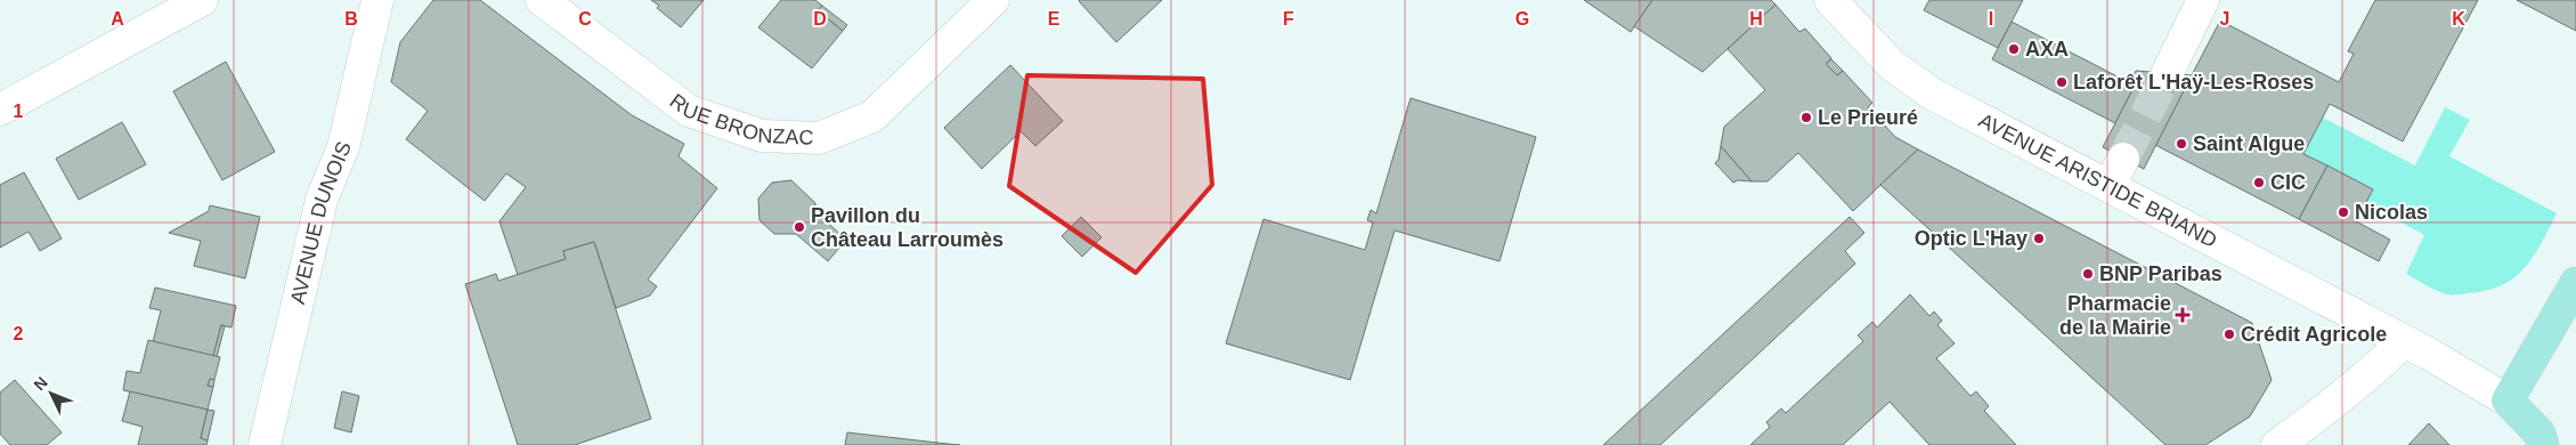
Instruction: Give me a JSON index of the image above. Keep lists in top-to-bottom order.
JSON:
{
  "streets": {
    "street": ["RUE BRONZAC", "AVENUE ARISTIDE BRIAND", "AVENUE DUNOIS"]
  },
  "places": {
    "other": [
      "AXA",
      "Laforêt L'Haÿ-Les-Roses",
      "Le Prieuré",
      "Saint Algue",
      "CIC",
      "Nicolas",
      "Pavillon du Château Larroumès",
      "Optic L'Hay",
      "BNP Paribas",
      "Crédit Agricole"
    ],
    "health": ["Pharmacie de la Mairie"]
  },
  "north": "top left",
  "grid": {
    "columns": [
      "A",
      "B",
      "C",
      "D",
      "E",
      "F",
      "G",
      "H",
      "I",
      "J",
      "K"
    ],
    "rows": ["1", "2"]
  }
}
